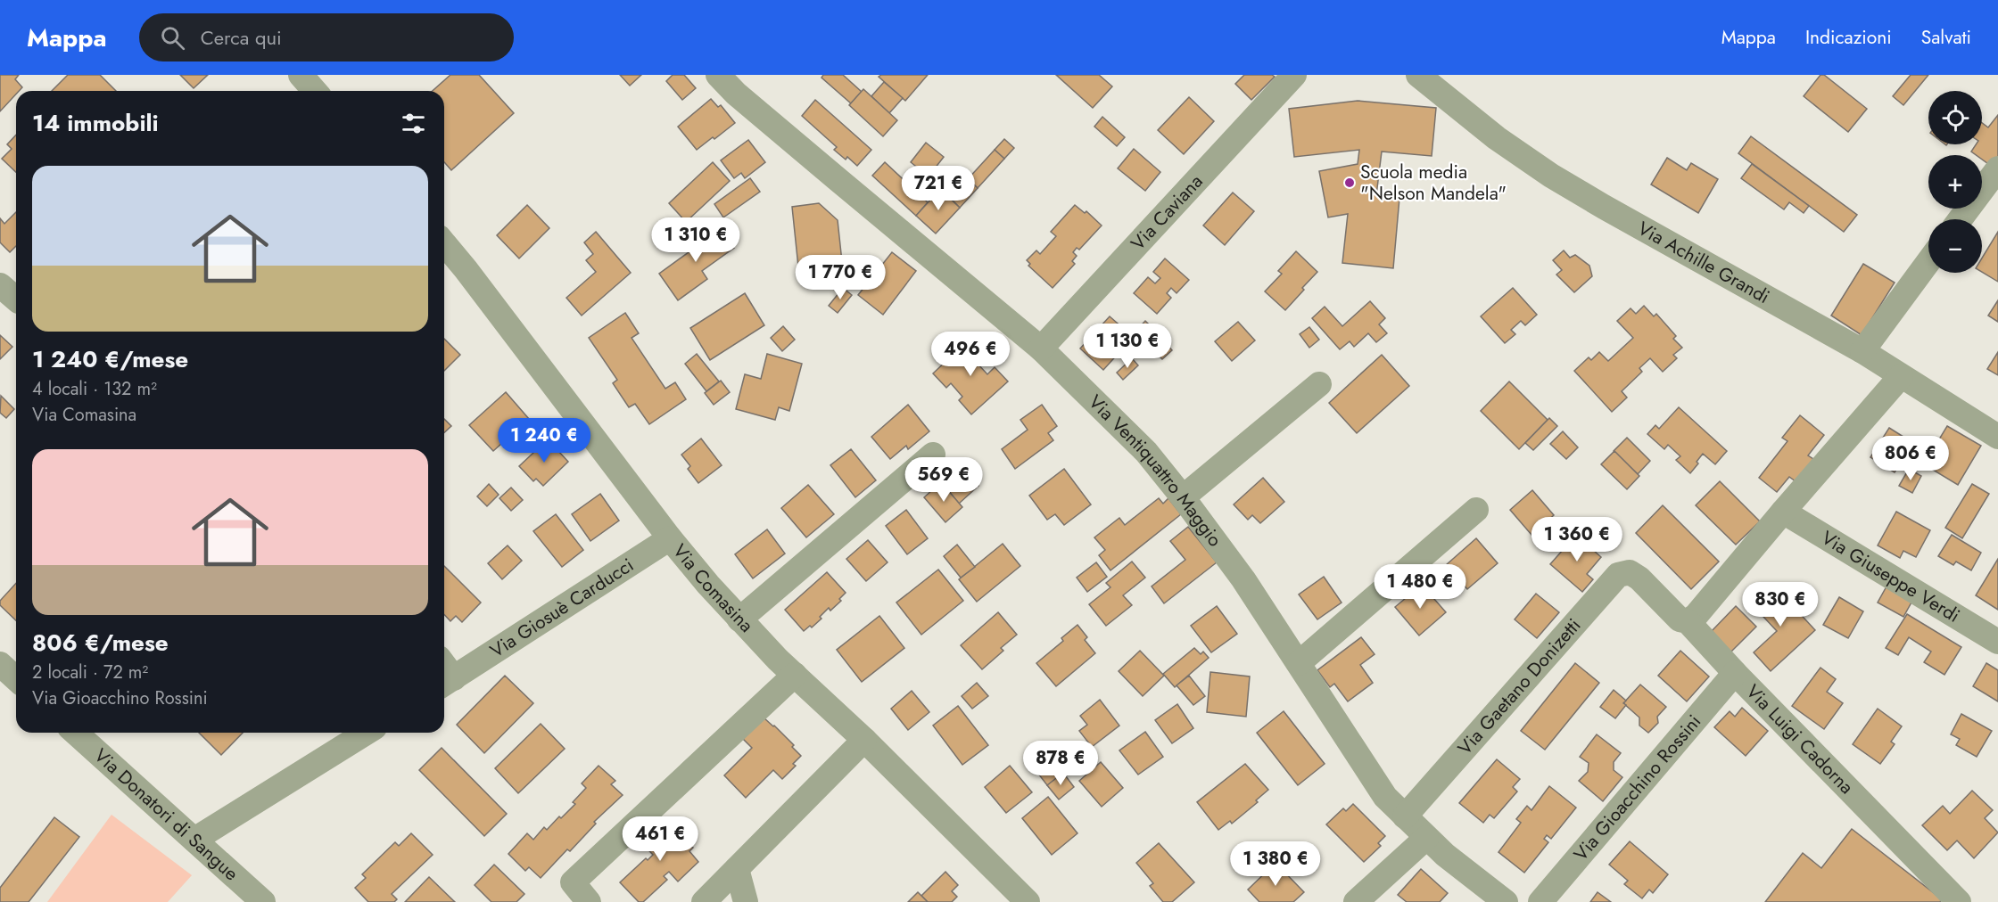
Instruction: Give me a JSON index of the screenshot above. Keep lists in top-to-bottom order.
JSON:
{
  "streets": {
    "street": [
      "Via Caviana",
      "Via Achille Grandi",
      "Via Ventiquattro Maggio",
      "Via Giuseppe Verdi",
      "Via Comasina",
      "Via Giosuè Carducci",
      "Via Gaetano Donizetti",
      "Via Luigi Cadorna",
      "Via Gioacchino Rossini",
      "Via Donatori di Sangue"
    ]
  },
  "crossings": [
    ["Via Caviana", "Via Ventiquattro Maggio"],
    ["Via Ventiquattro Maggio", "Via Gaetano Donizetti"],
    ["Via Comasina", "Via Giosuè Carducci"],
    ["Via Gaetano Donizetti", "Via Luigi Cadorna"],
    ["Via Luigi Cadorna", "Via Gioacchino Rossini"]
  ],
  "places": ["Scuola media \"Nelson Mandela\""],
  "page": {
    "header": "Mappa",
    "search": "Cerca qui",
    "nav": ["Mappa", "Indicazioni", "Salvati"],
    "map_buttons": ["+", "−"],
    "heading": "14 immobili",
    "list": [
      {
        "name": "1 240 €/mese",
        "note": "4 locali · 132 m² · Via Comasina"
      },
      {
        "name": "806 €/mese",
        "note": "2 locali · 72 m² · Via Gioacchino Rossini"
      }
    ],
    "price": [
      "721 €",
      "1 310 €",
      "1 770 €",
      "1 130 €",
      "496 €",
      "1 240 €",
      "806 €",
      "569 €",
      "1 360 €",
      "1 480 €",
      "830 €",
      "878 €",
      "461 €",
      "1 380 €"
    ]
  }
}
